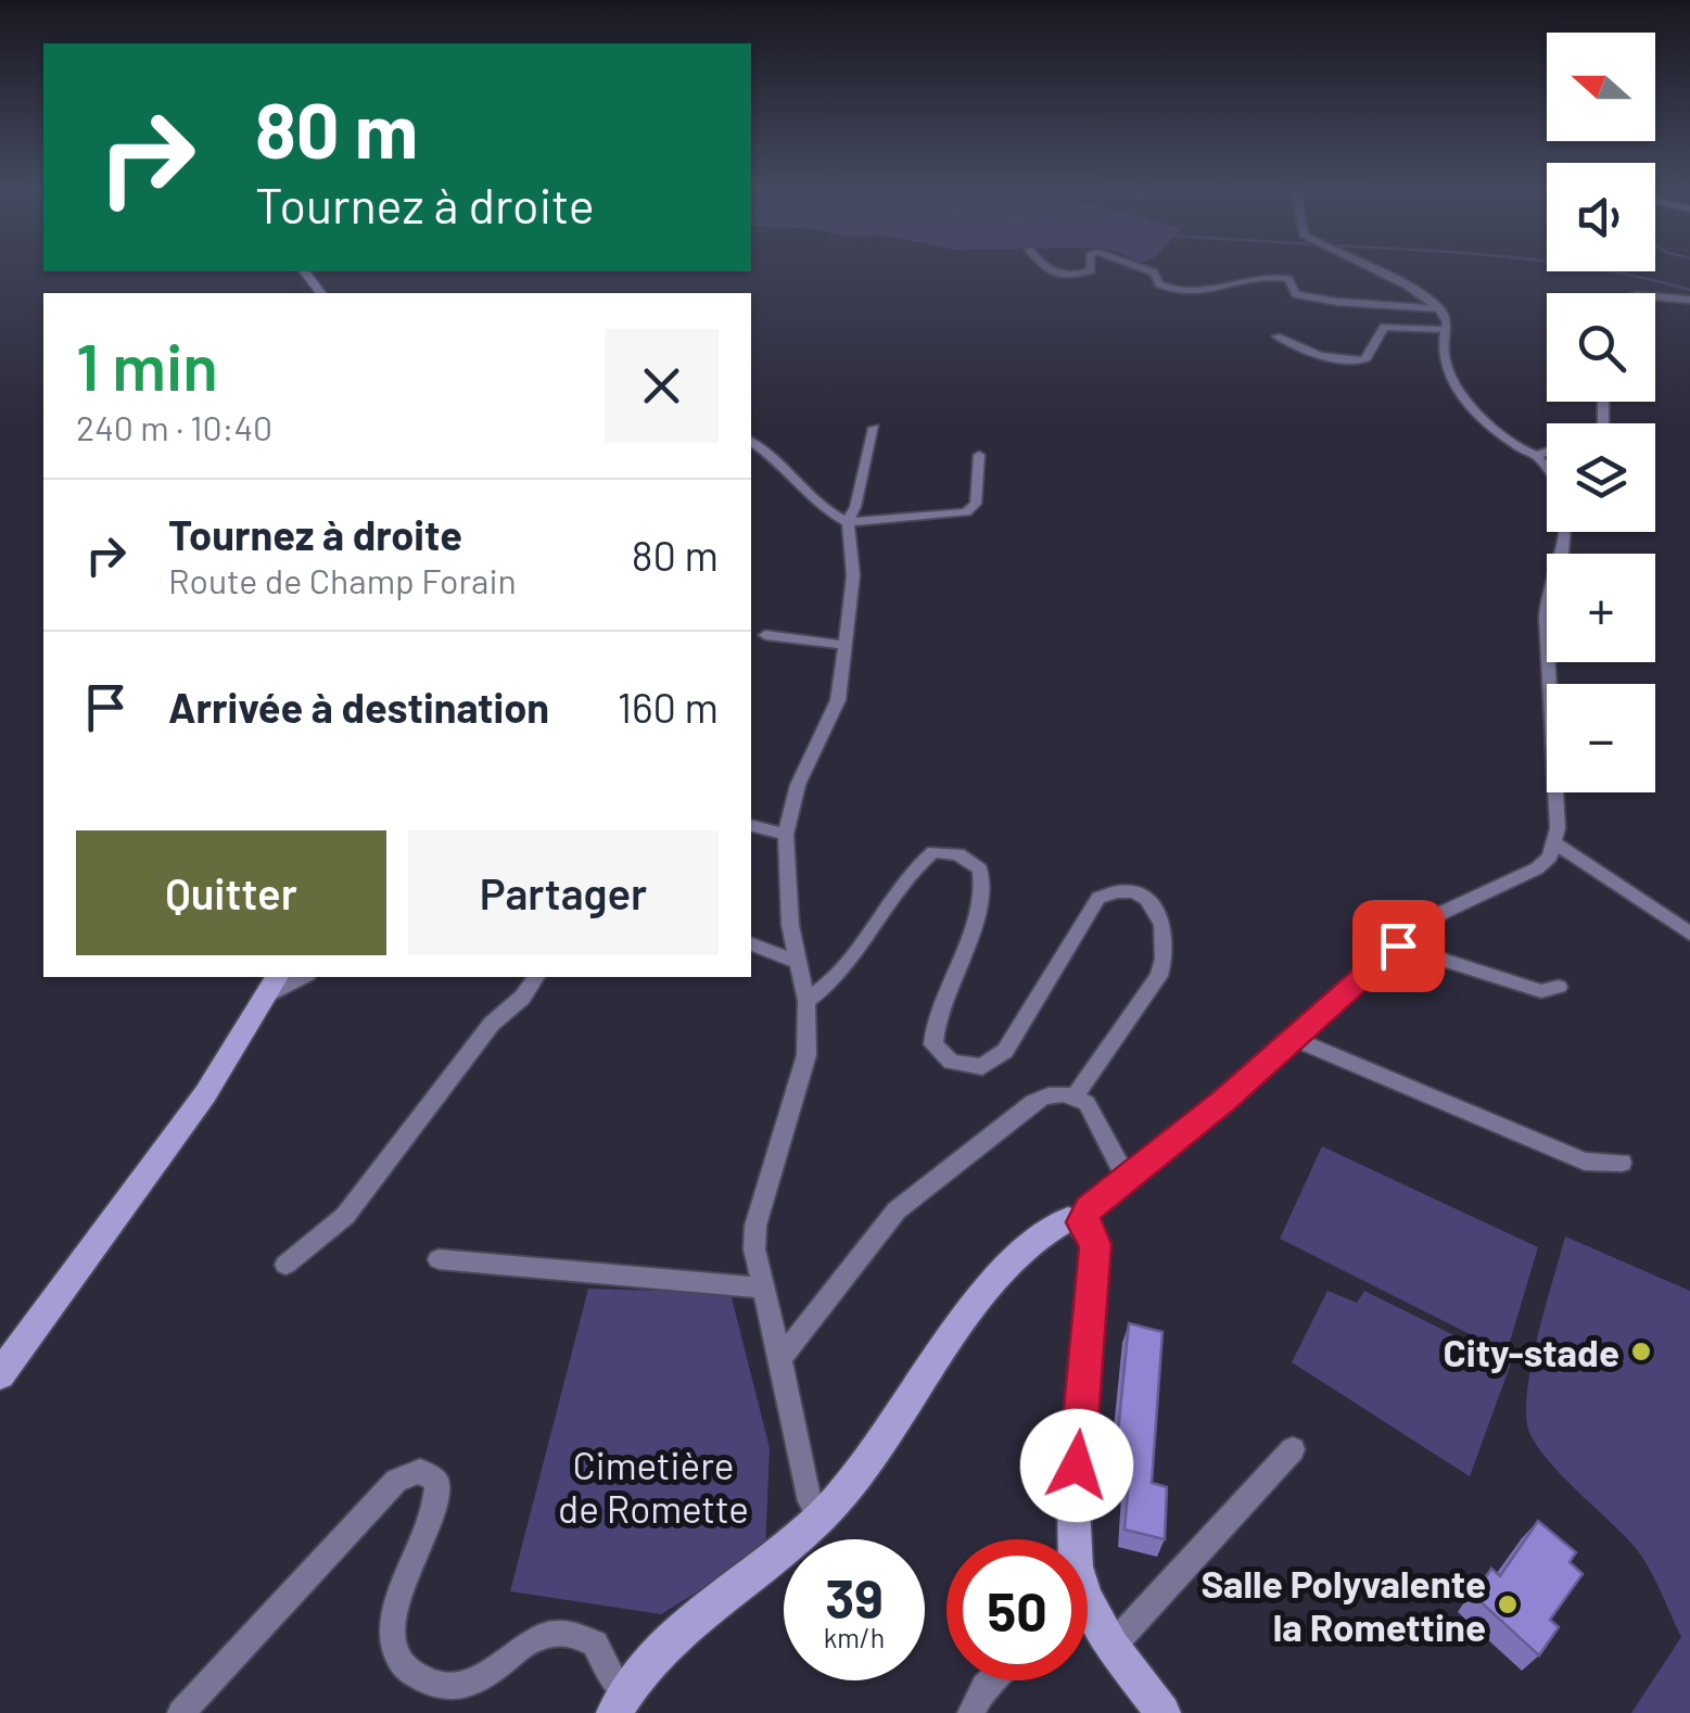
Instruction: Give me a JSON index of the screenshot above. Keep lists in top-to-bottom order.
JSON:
{
  "parks": ["Cimetière de Romette"],
  "places": ["City-stade", "Salle Polyvalente la Romettine"],
  "north": "left",
  "page": {
    "map_buttons": ["+", "−"],
    "turn": ["80 m", "Tournez à droite"],
    "heading": ["1 min", "240 m · 10:40"],
    "list": [
      {
        "name": "Tournez à droite",
        "note": "Route de Champ Forain",
        "value": "80 m"
      },
      {
        "name": "Arrivée à destination",
        "value": "160 m"
      }
    ],
    "buttons": ["Quitter", "Partager"],
    "speed": "39 km/h",
    "limit": "50"
  }
}
